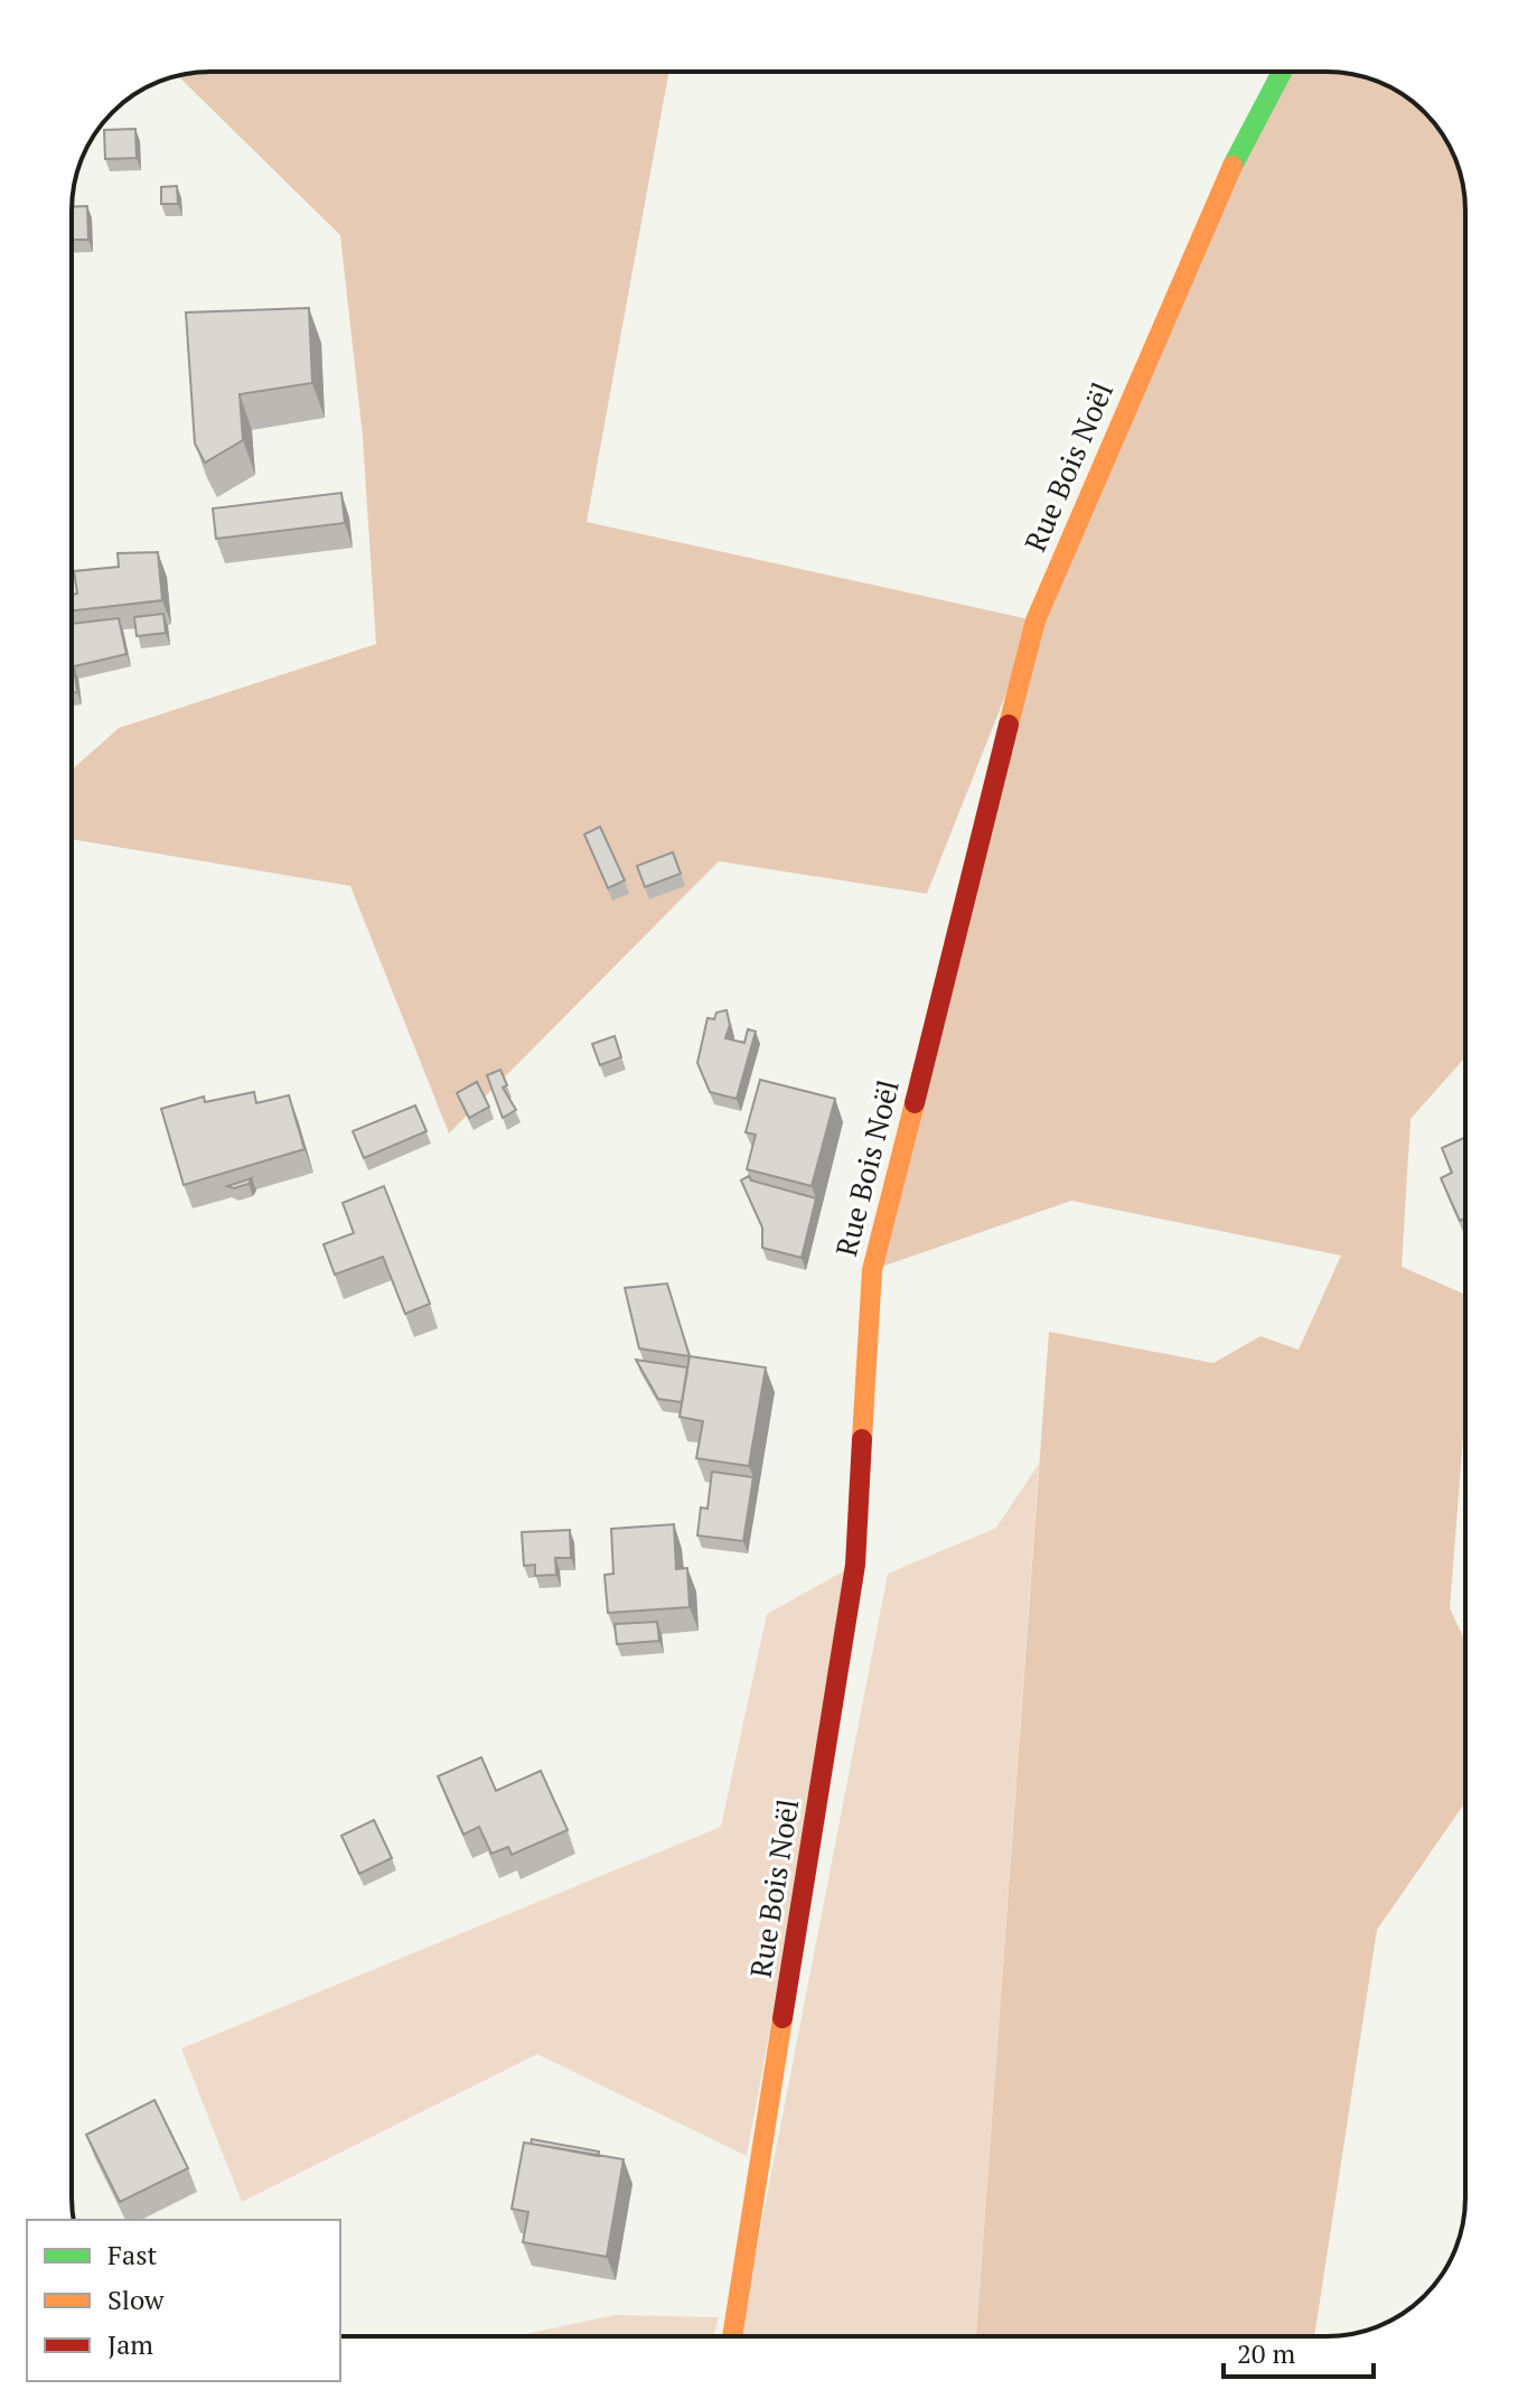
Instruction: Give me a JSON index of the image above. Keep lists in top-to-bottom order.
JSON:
{
  "streets": {
    "street": ["Rue Bois Noël"]
  },
  "legend": ["Fast", "Slow", "Jam"],
  "scale_bar": "20 m"
}
